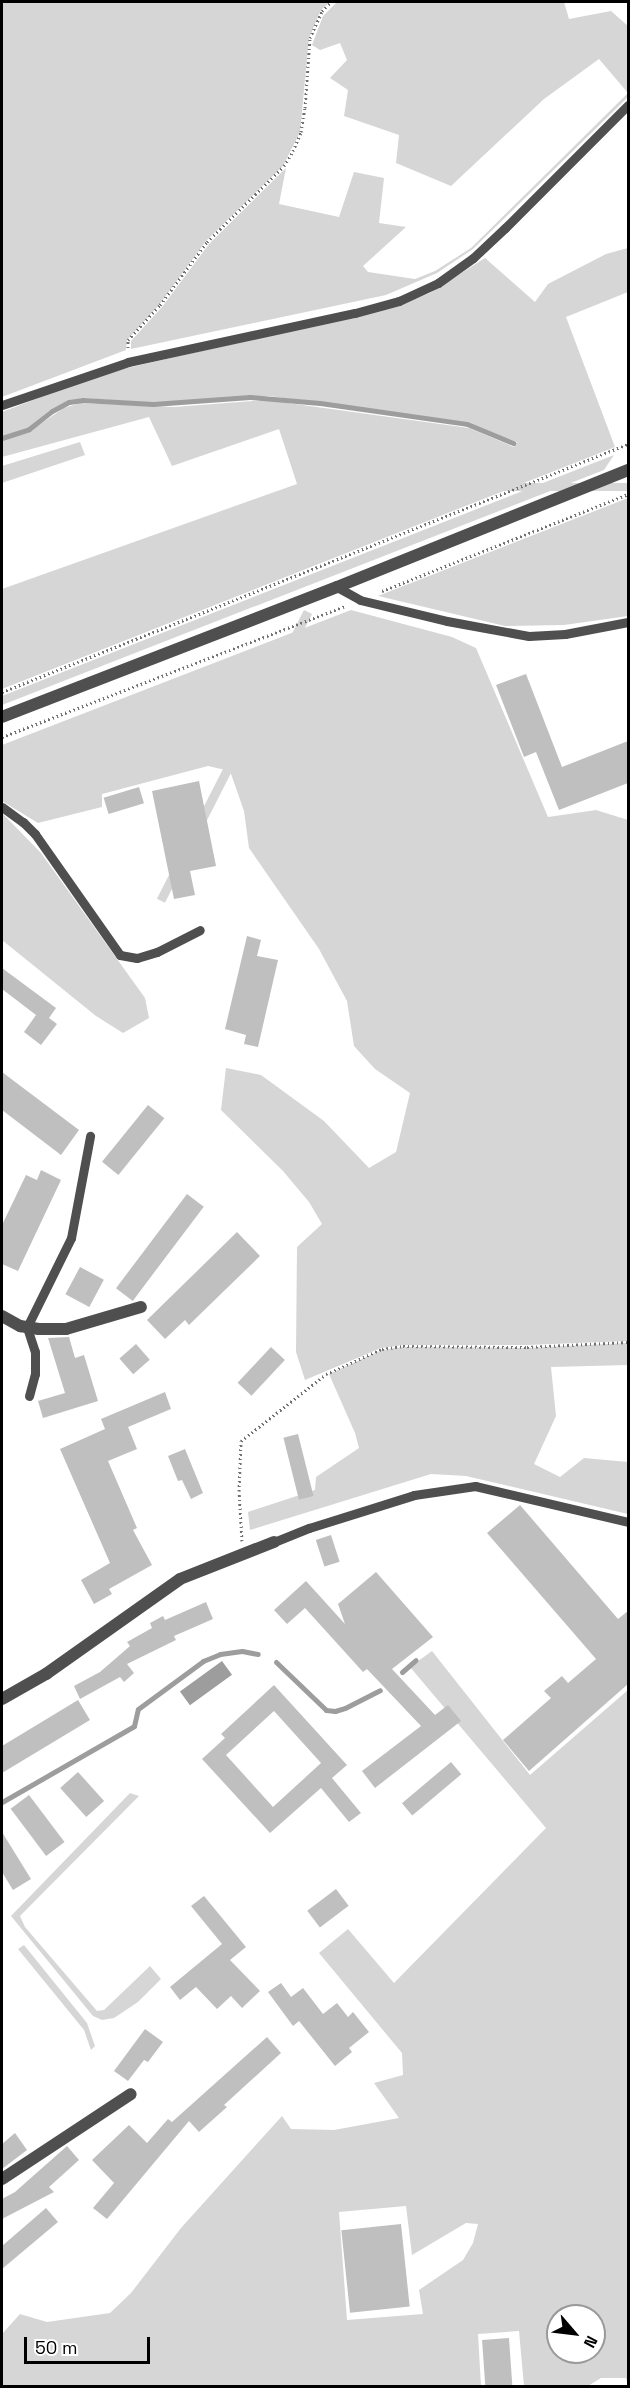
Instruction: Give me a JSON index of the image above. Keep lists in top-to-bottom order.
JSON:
{
  "scale_bar": "50 m",
  "north": "bottom right"
}
